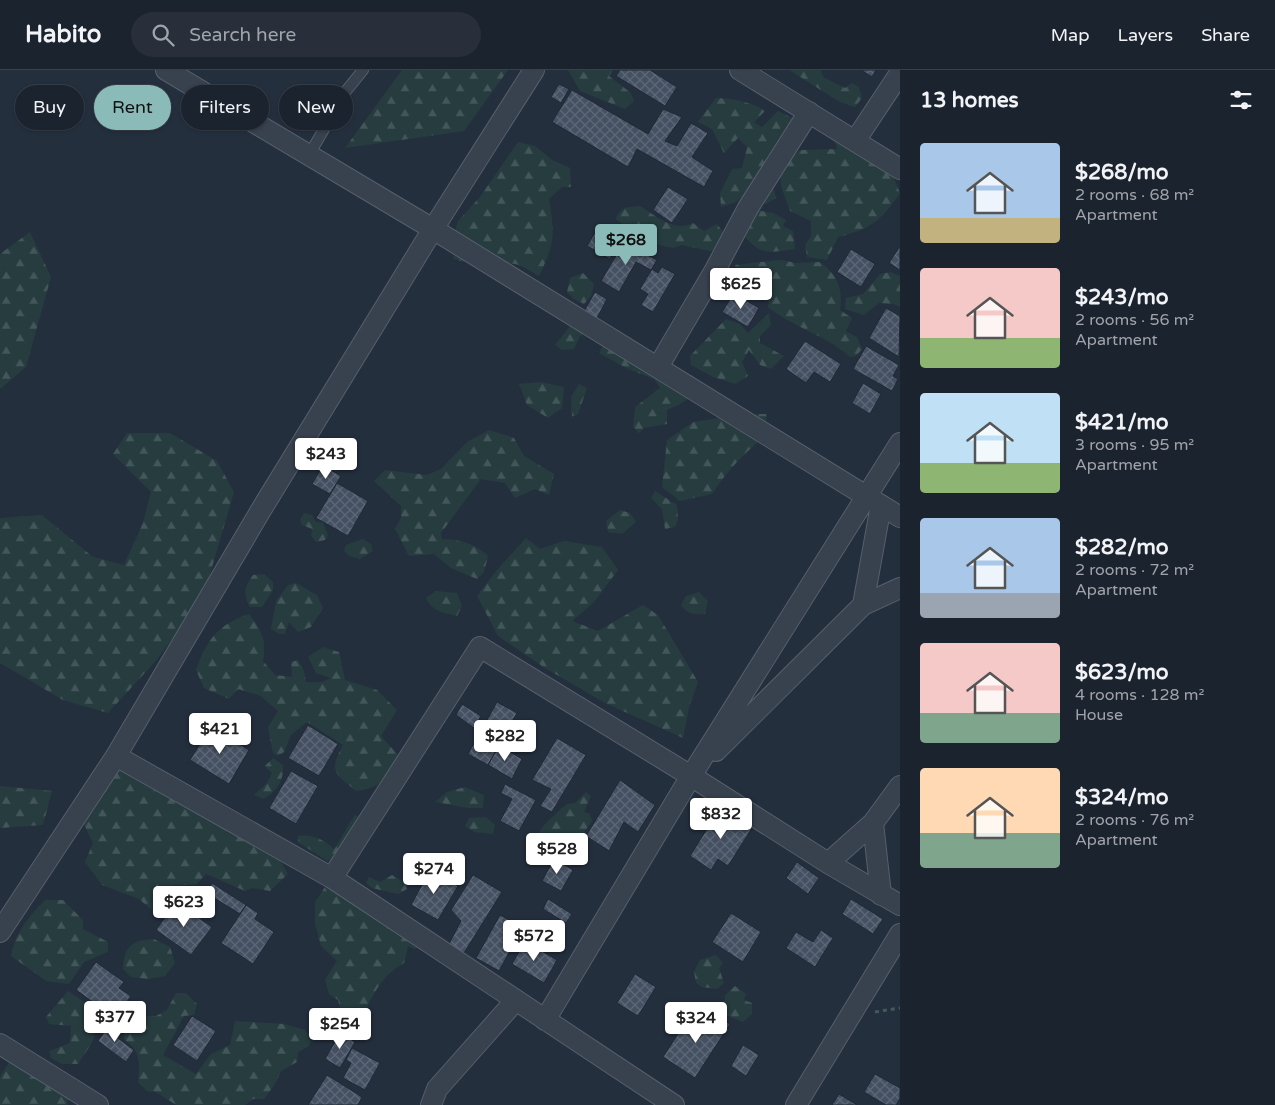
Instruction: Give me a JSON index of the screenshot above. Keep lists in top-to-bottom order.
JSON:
{
  "page": {
    "header": "Habito",
    "search": "Search here",
    "nav": ["Map", "Layers", "Share"],
    "heading": "13 homes",
    "chip": [
      "Buy",
      "Rent",
      "Filters",
      "New"
    ],
    "list": [
      {
        "name": "$268/mo",
        "note": "2 rooms · 68 m² · Apartment"
      },
      {
        "name": "$243/mo",
        "note": "2 rooms · 56 m² · Apartment"
      },
      {
        "name": "$421/mo",
        "note": "3 rooms · 95 m² · Apartment"
      },
      {
        "name": "$282/mo",
        "note": "2 rooms · 72 m² · Apartment"
      },
      {
        "name": "$623/mo",
        "note": "4 rooms · 128 m² · House"
      },
      {
        "name": "$324/mo",
        "note": "2 rooms · 76 m² · Apartment"
      }
    ],
    "price": [
      "$268",
      "$625",
      "$243",
      "$421",
      "$282",
      "$832",
      "$528",
      "$274",
      "$623",
      "$572",
      "$377",
      "$324",
      "$254"
    ]
  }
}
